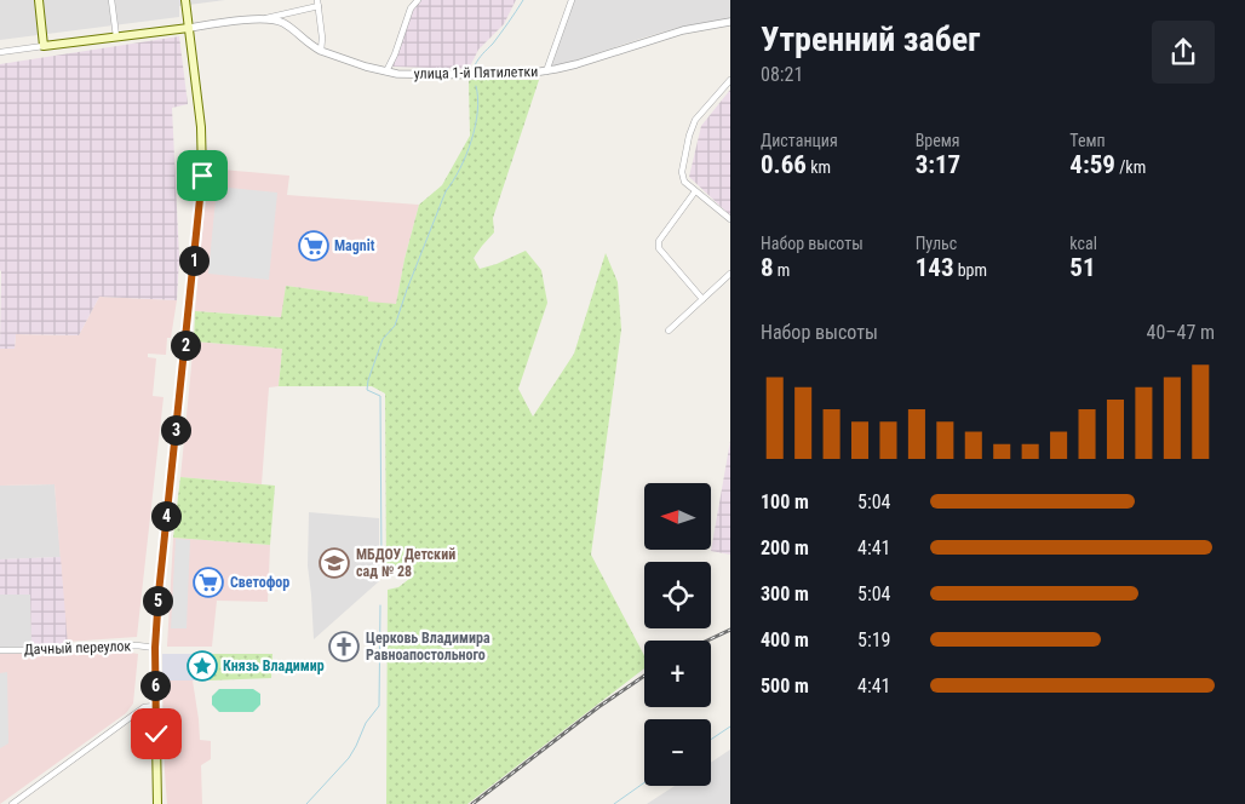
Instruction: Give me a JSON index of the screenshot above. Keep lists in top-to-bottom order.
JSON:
{
  "streets": {
    "main road": ["улица 1-й Пятилетки"],
    "street": ["Дачный переулок"]
  },
  "places": {
    "supermarket": ["Magnit", "Светофор"],
    "school or university": ["МБДОУ Детский сад № 28"],
    "church": ["Церковь Владимира Равноапостольного"],
    "place": ["Князь Владимир"]
  },
  "north": "left",
  "page": {
    "heading": ["Утренний забег", "08:21"],
    "stats": [
      ["Дистанция", "0.66 km"],
      ["Время", "3:17"],
      ["Темп", "4:59 /km"],
      ["Набор высоты", "8 m"],
      ["Пульс", "143 bpm"],
      ["kcal", "51"]
    ],
    "pins": [
      "1",
      "2",
      "3",
      "4",
      "5",
      "6"
    ],
    "chart": ["Набор высоты", "40–47 m"],
    "list": [
      {
        "name": "100 m",
        "note": "5:04"
      },
      {
        "name": "200 m",
        "note": "4:41"
      },
      {
        "name": "300 m",
        "note": "5:04"
      },
      {
        "name": "400 m",
        "note": "5:19"
      },
      {
        "name": "500 m",
        "note": "4:41"
      }
    ],
    "map_buttons": ["+", "−"]
  }
}
